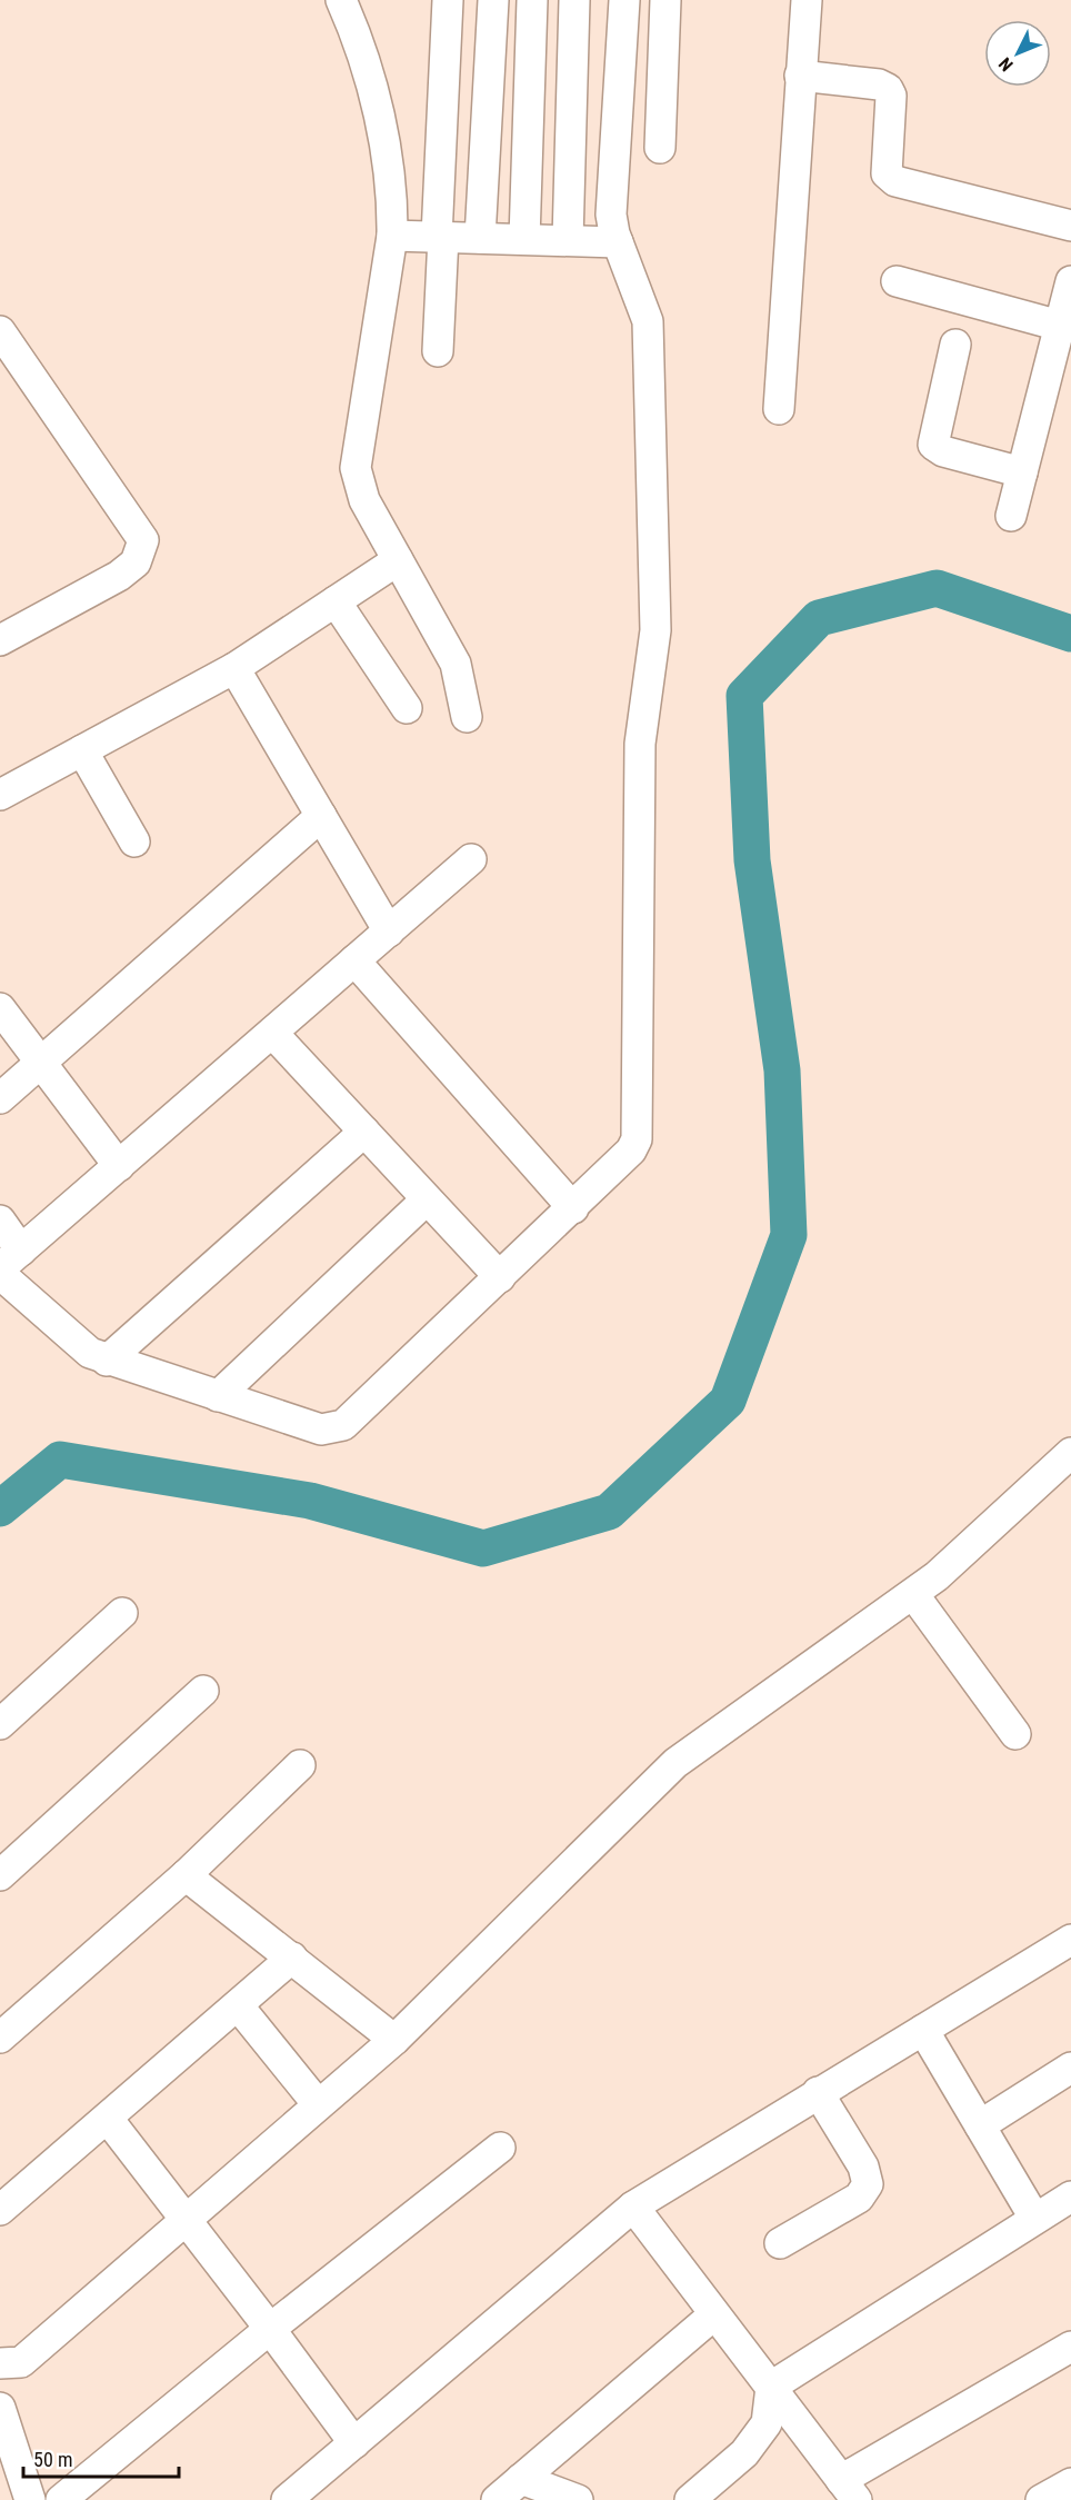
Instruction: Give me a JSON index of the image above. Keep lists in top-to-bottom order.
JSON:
{
  "scale_bar": "50 m",
  "north": "bottom left"
}
